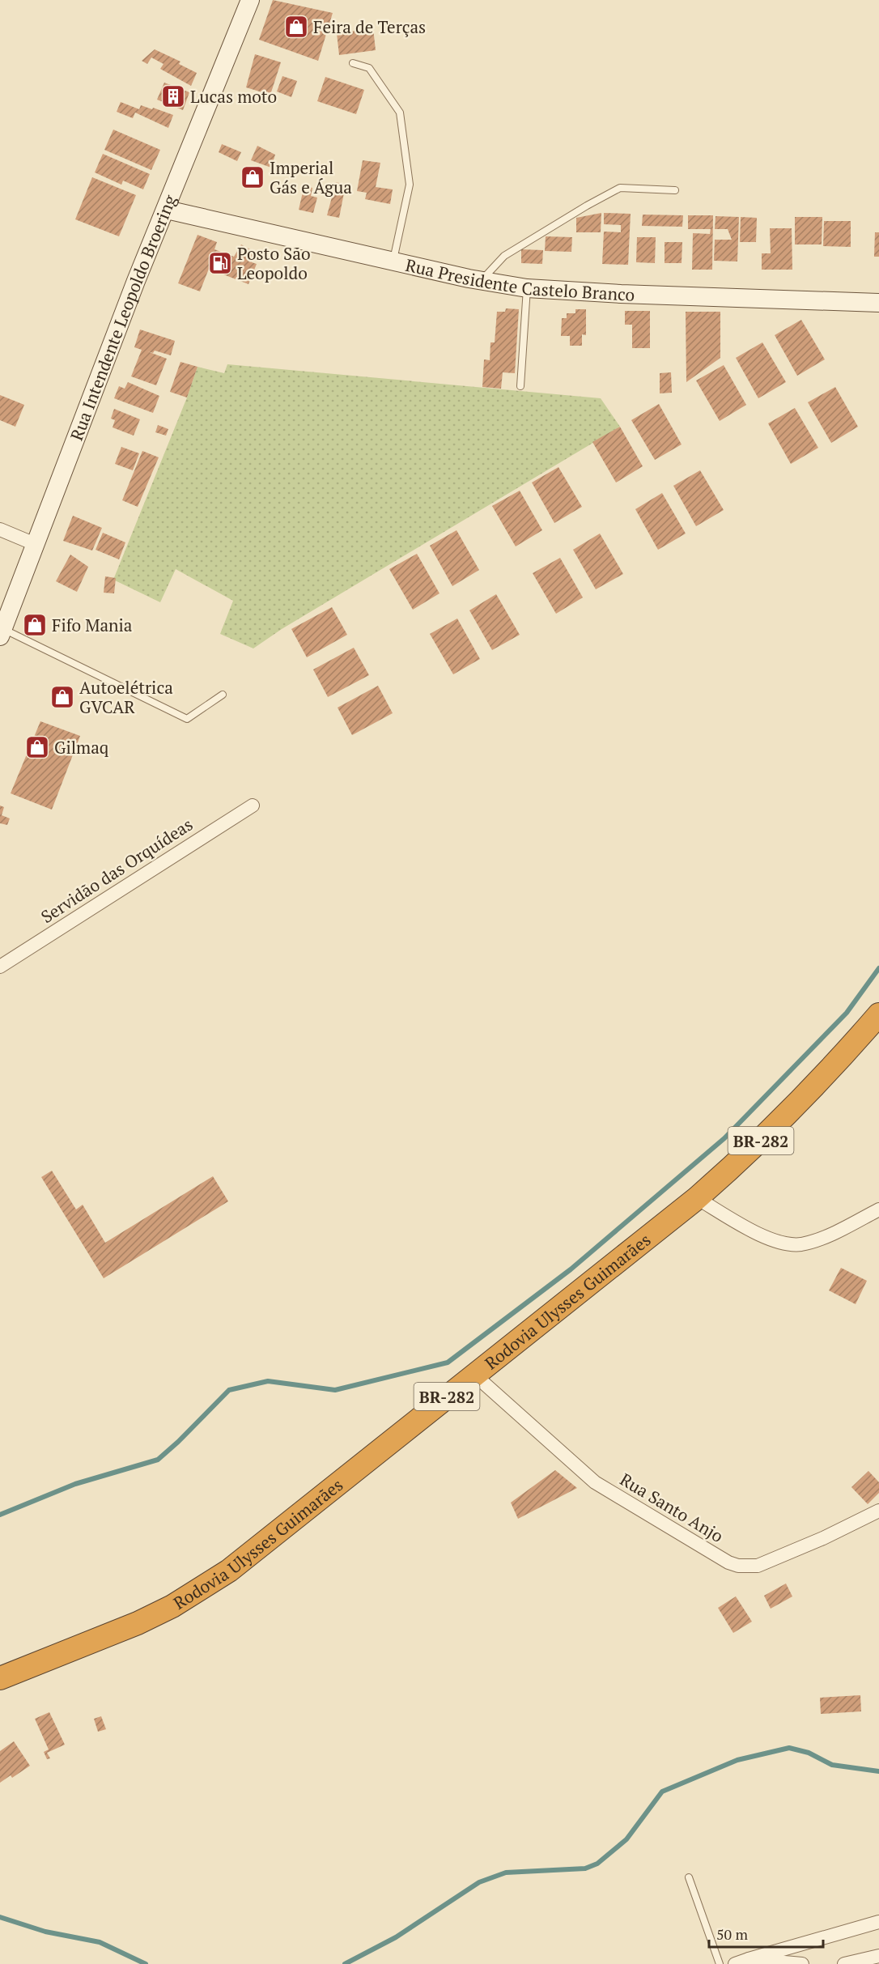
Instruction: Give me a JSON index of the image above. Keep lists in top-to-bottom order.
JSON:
{
  "streets": {
    "highway": ["BR-282", "Rodovia Ulysses Guimarães"],
    "street": [
      "Rua Presidente Castelo Branco",
      "Rua Intendente Leopoldo Broering",
      "Servidão das Orquídeas",
      "Rua Santo Anjo"
    ]
  },
  "crossings": [
    ["Rua Presidente Castelo Branco", "Rua Intendente Leopoldo Broering"],
    ["Rodovia Ulysses Guimarães", "Rua Santo Anjo"]
  ],
  "places": {
    "shop": [
      "Feira de Terças",
      "Imperial Gás e Água",
      "Fifo Mania",
      "Autoelétrica GVCAR",
      "Gilmaq"
    ],
    "building": ["Lucas moto"],
    "fuel station": ["Posto São Leopoldo"]
  },
  "scale_bar": "50 m"
}
